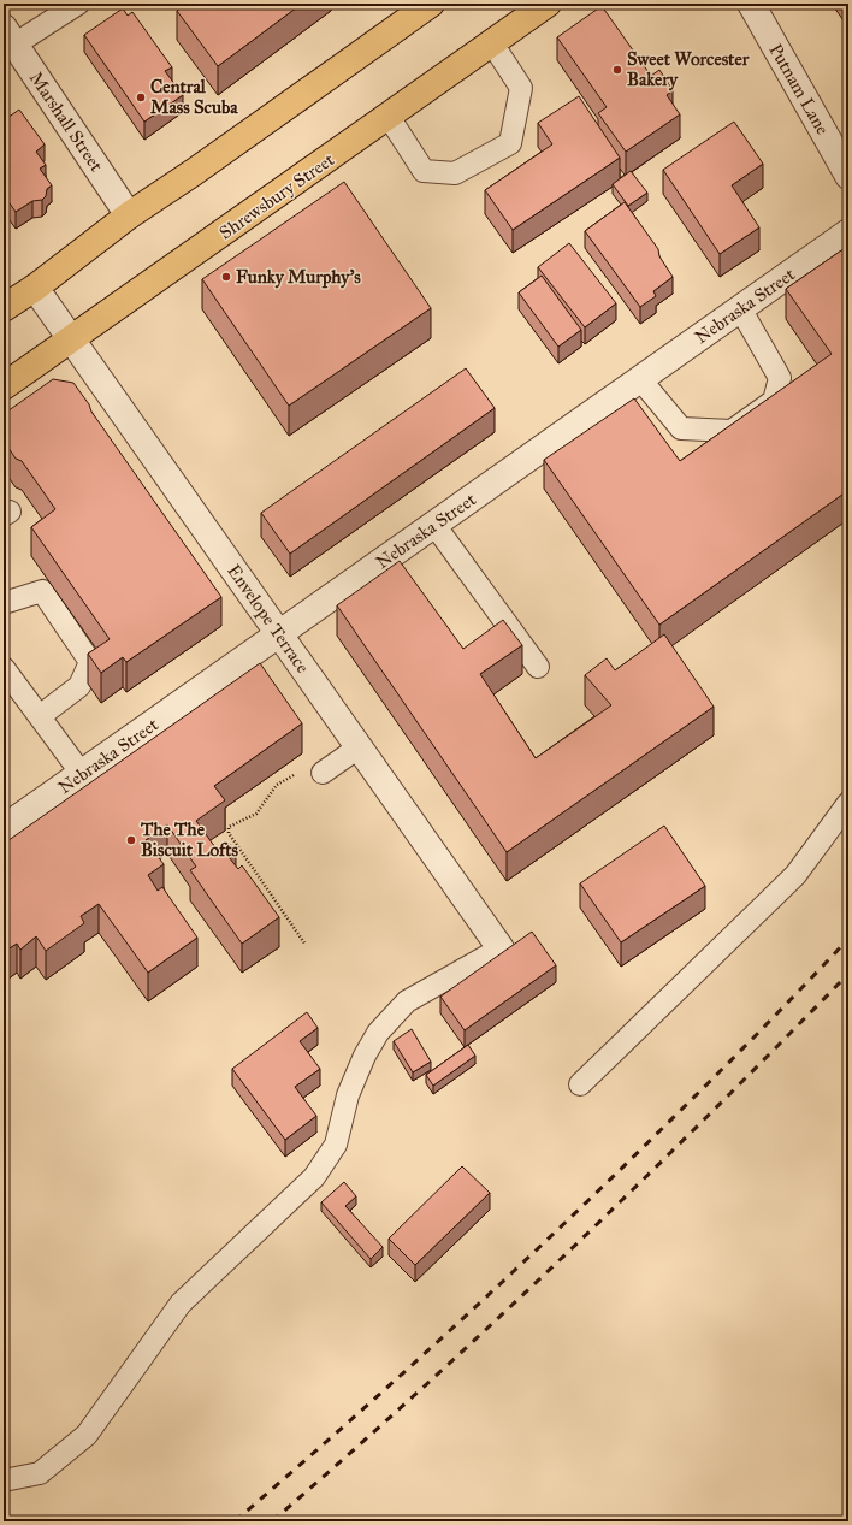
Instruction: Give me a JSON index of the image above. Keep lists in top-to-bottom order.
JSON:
{
  "streets": {
    "main road": ["Shrewsbury Street"],
    "street": [
      "Putnam Lane",
      "Marshall Street",
      "Nebraska Street",
      "Envelope Terrace"
    ]
  },
  "crossings": [
    ["Shrewsbury Street", "Envelope Terrace"],
    ["Nebraska Street", "Envelope Terrace"]
  ],
  "places": [
    "Sweet Worcester Bakery",
    "Central Mass Scuba",
    "Funky Murphy's",
    "The The Biscuit Lofts"
  ]
}
